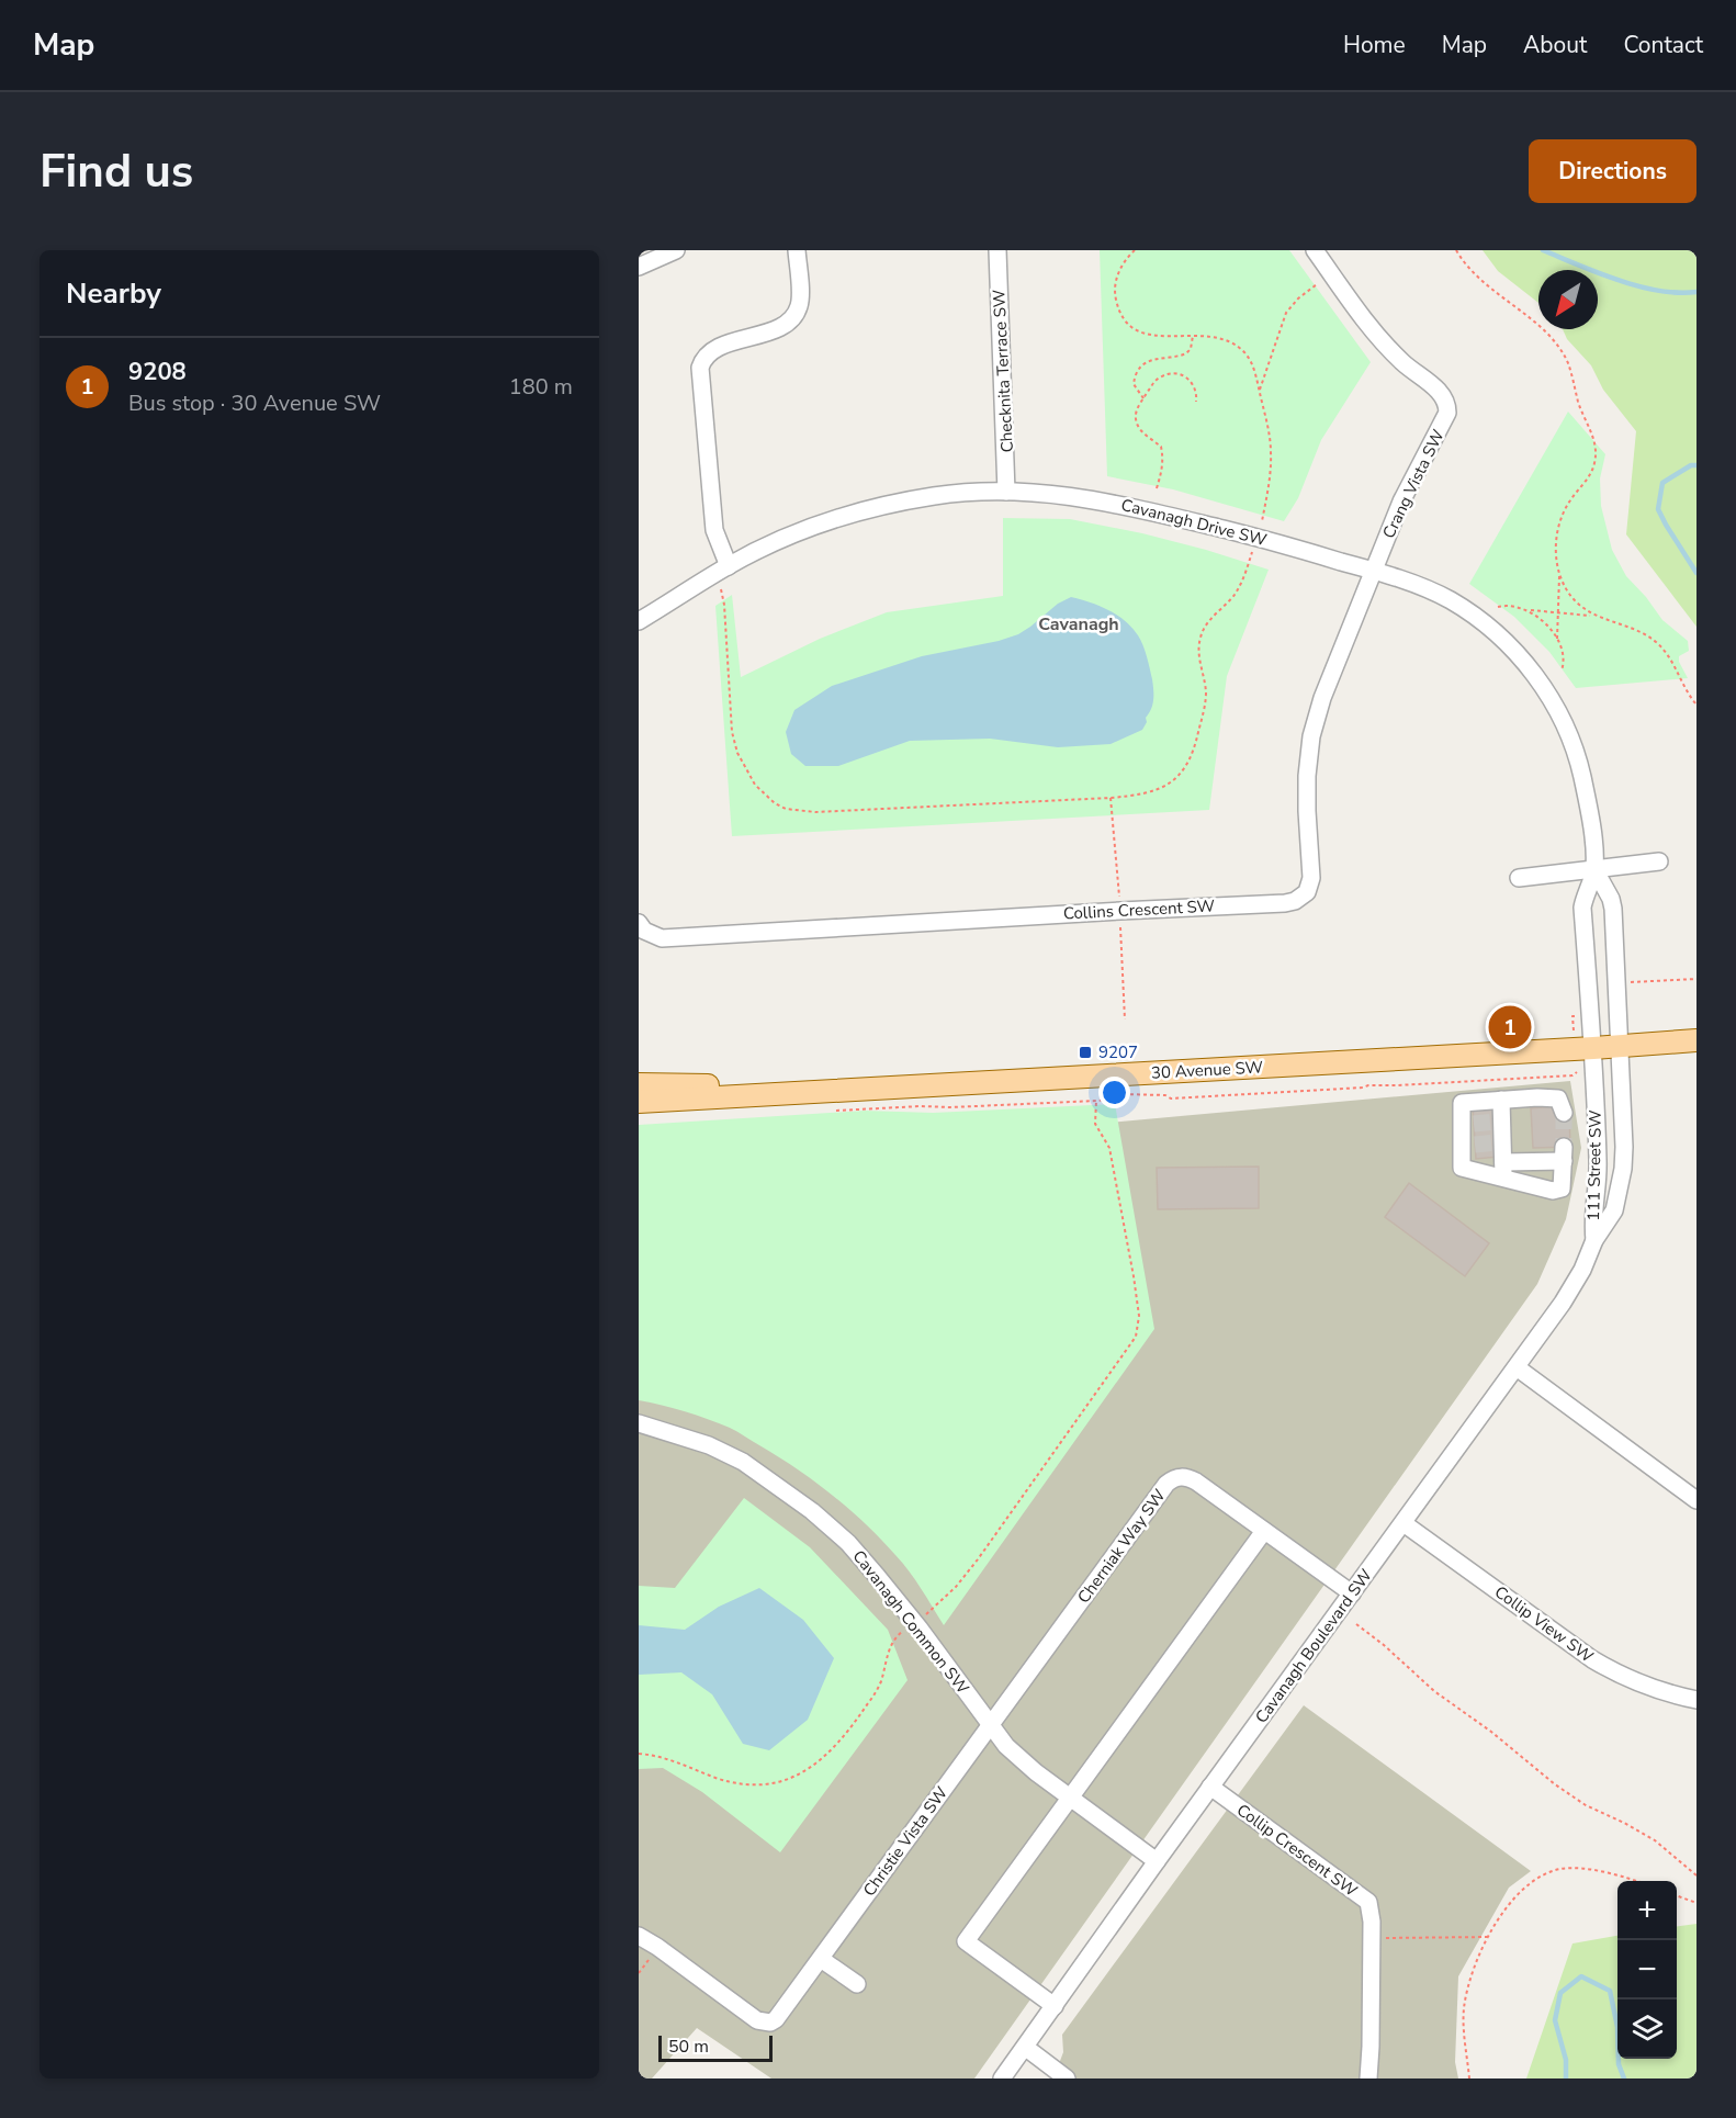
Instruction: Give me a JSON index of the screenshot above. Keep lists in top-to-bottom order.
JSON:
{
  "streets": {
    "main road": ["30 Avenue SW"],
    "street": [
      "Checknita Terrace SW",
      "Crang Vista SW",
      "Cavanagh Drive SW",
      "Collins Crescent SW",
      "111 Street SW",
      "Cherniak Way SW",
      "Cavanagh Common SW",
      "Collip View SW",
      "Cavanagh Boulevard SW",
      "Christie Vista SW",
      "Collip Crescent SW"
    ]
  },
  "crossings": [
    ["Checknita Terrace SW", "Cavanagh Drive SW"],
    ["Crang Vista SW", "Cavanagh Drive SW"],
    ["Crang Vista SW", "Collins Crescent SW"],
    ["Cavanagh Drive SW", "Collins Crescent SW"],
    ["Cavanagh Drive SW", "30 Avenue SW"],
    ["Cavanagh Drive SW", "111 Street SW"],
    ["30 Avenue SW", "111 Street SW"],
    ["111 Street SW", "Cavanagh Boulevard SW"],
    ["Cherniak Way SW", "Cavanagh Common SW"],
    ["Cherniak Way SW", "Cavanagh Boulevard SW"],
    ["Cherniak Way SW", "Christie Vista SW"],
    ["Cavanagh Common SW", "Cavanagh Boulevard SW"],
    ["Cavanagh Common SW", "Christie Vista SW"],
    ["Collip View SW", "Cavanagh Boulevard SW"],
    ["Cavanagh Boulevard SW", "Collip Crescent SW"]
  ],
  "districts": ["Cavanagh"],
  "places": {
    "transit": ["9207"]
  },
  "scale_bar": "50 m",
  "north": "bottom left",
  "page": {
    "header": "Map",
    "nav": [
      "Home",
      "Map",
      "About",
      "Contact"
    ],
    "buttons": "Directions",
    "title": "Find us",
    "heading": "Nearby",
    "list": [
      {
        "mark": "1",
        "name": "9208",
        "note": "Bus stop · 30 Avenue SW",
        "value": "180 m"
      }
    ],
    "pins": "1",
    "map_buttons": ["+", "−"],
    "scale": "50 m"
  }
}
